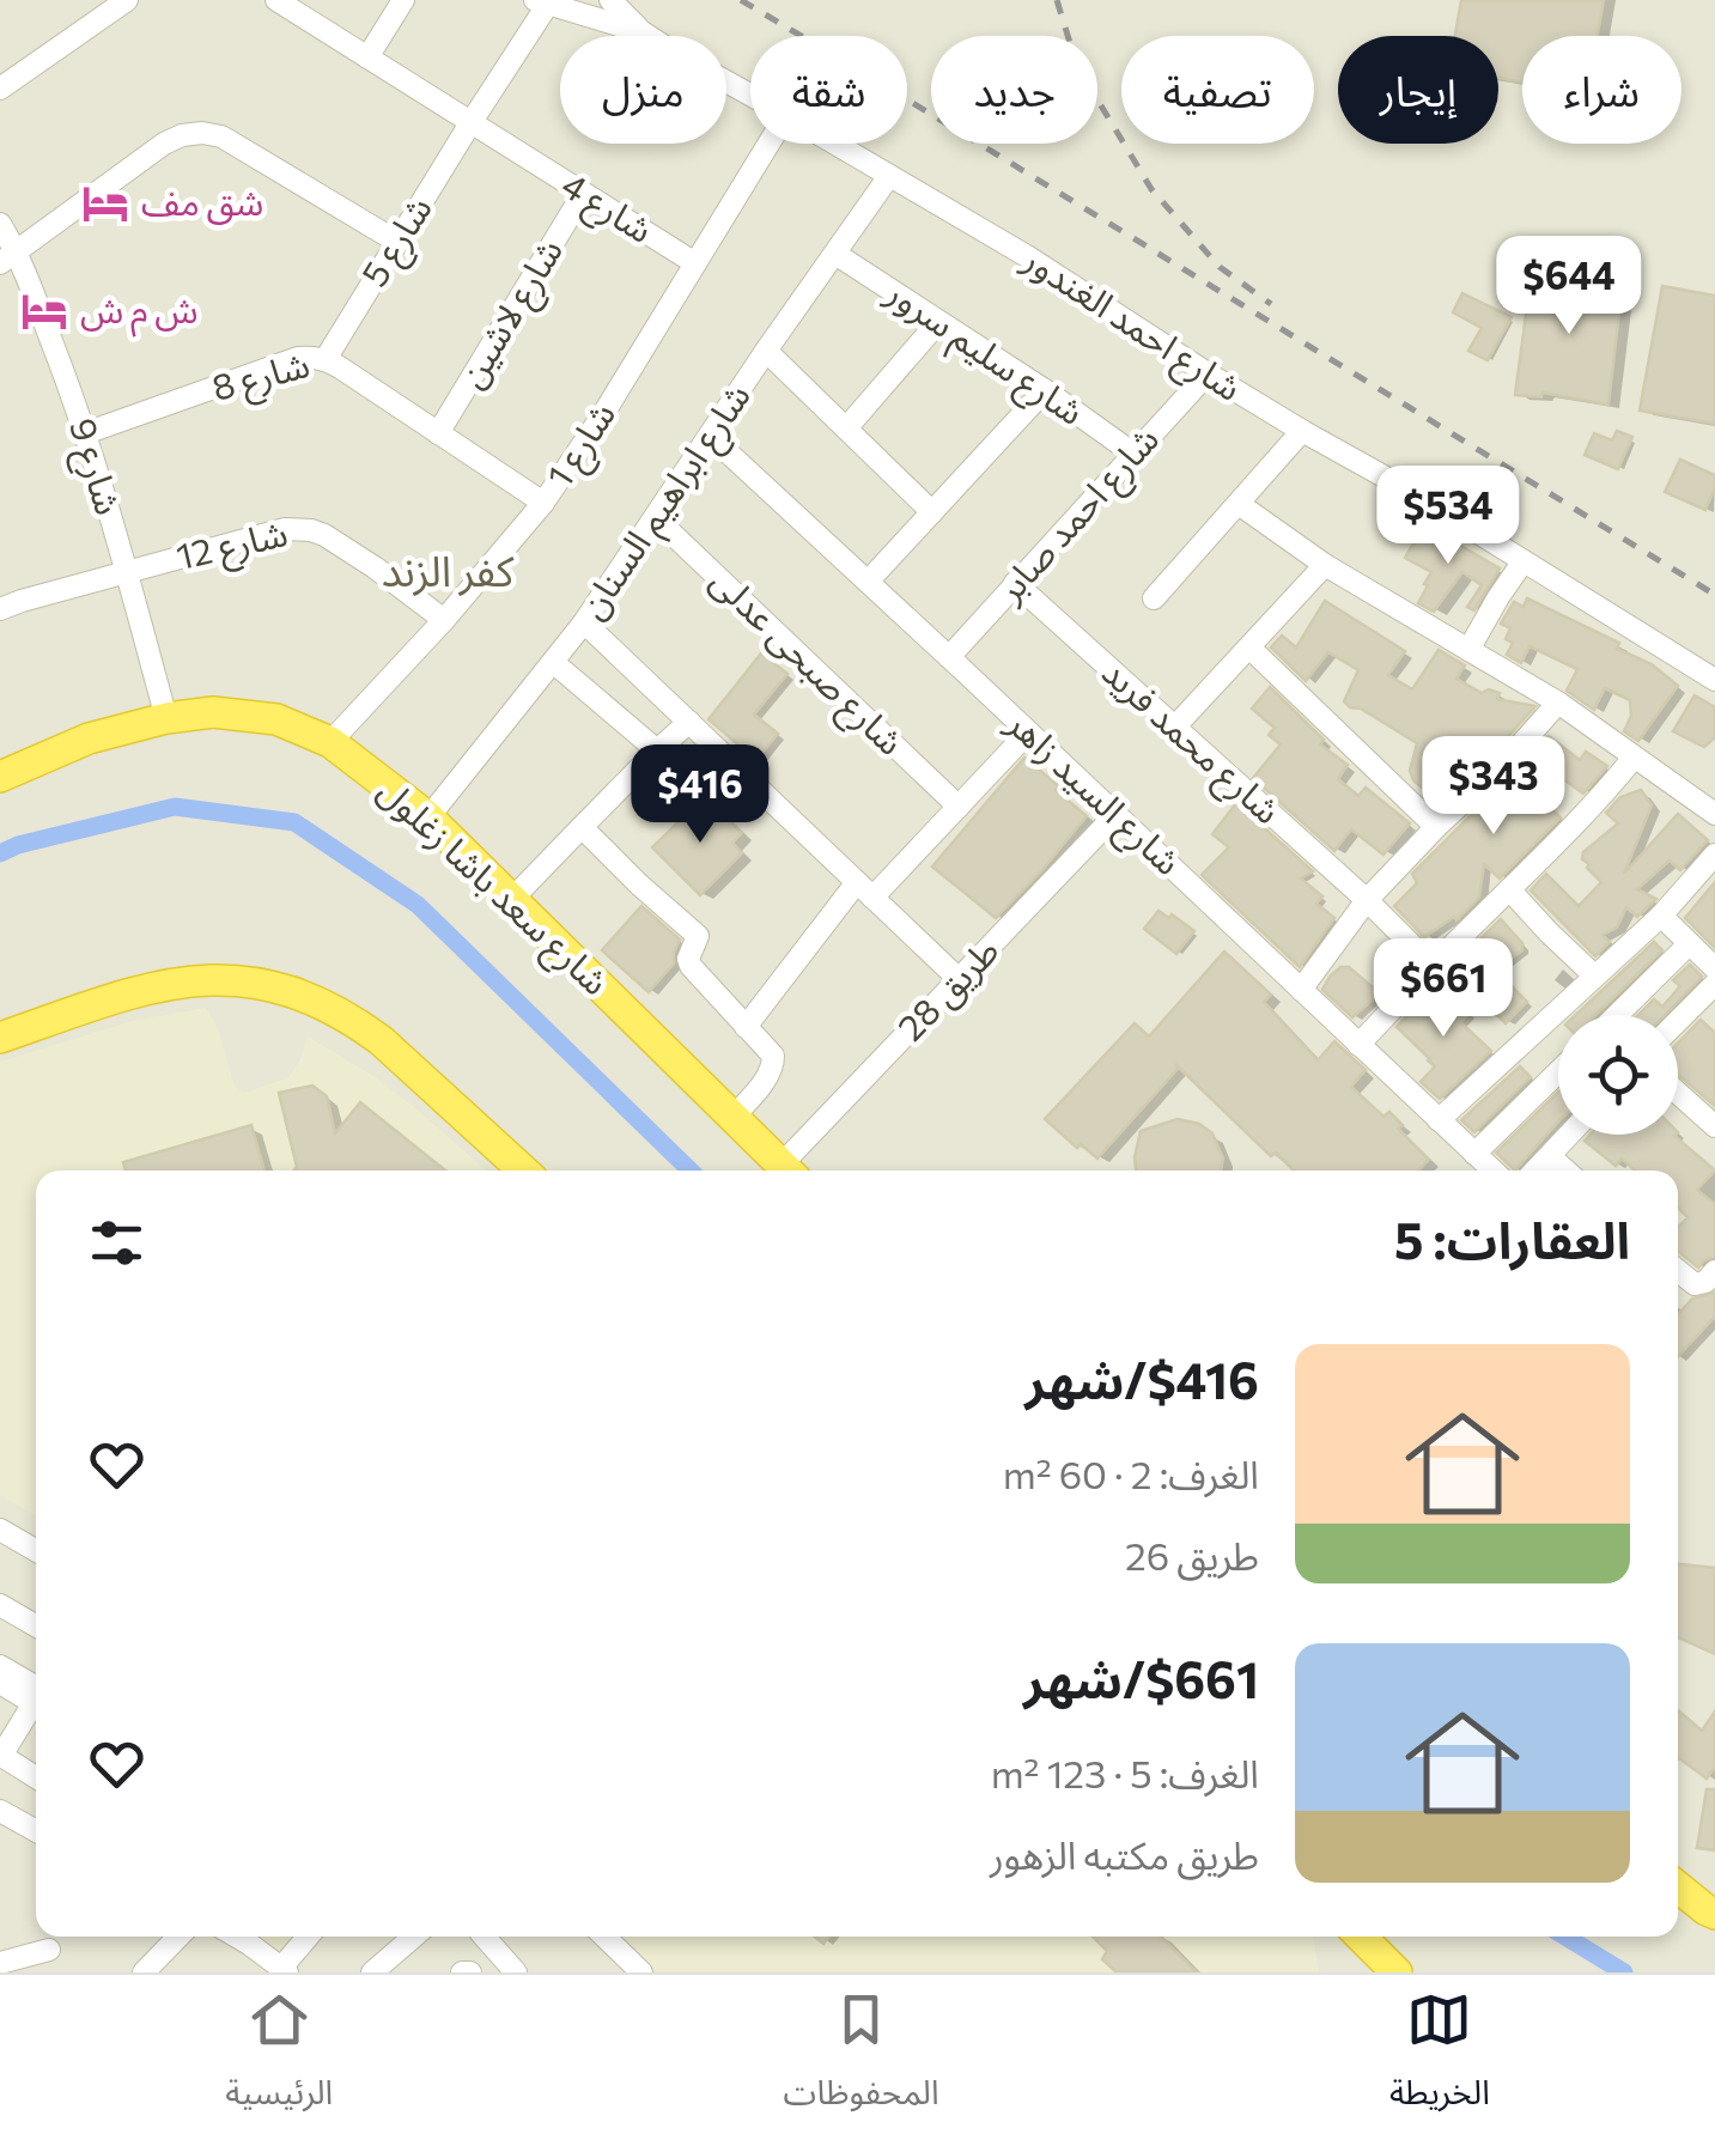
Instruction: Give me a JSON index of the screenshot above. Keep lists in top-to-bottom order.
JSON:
{
  "streets": {
    "highway": ["شارع سعد باشا زغلول"],
    "street": [
      "شارع 4",
      "شارع 5",
      "شارع لاشين",
      "شارع احمد الغندور",
      "شارع سليم سرور",
      "شارع 8",
      "شارع 1",
      "شارع 9",
      "شارع ابراهيم السنان",
      "شارع احمد صابر",
      "شارع 12",
      "شارع صبحى عدلى",
      "شارع محمد فريد",
      "شارع السيد زاهر",
      "طريق 28"
    ]
  },
  "crossings": [
    ["شارع 4", "شارع 5"],
    ["شارع 4", "شارع لاشين"],
    ["شارع 4", "شارع 1"],
    ["شارع 5", "شارع احمد الغندور"],
    ["شارع 5", "شارع 8"],
    ["شارع لاشين", "شارع 8"],
    ["شارع احمد الغندور", "شارع ابراهيم السنان"],
    ["شارع احمد الغندور", "شارع احمد صابر"],
    ["شارع سليم سرور", "شارع ابراهيم السنان"],
    ["شارع سليم سرور", "شارع احمد صابر"],
    ["شارع 8", "شارع 1"],
    ["شارع 8", "شارع 9"],
    ["شارع 1", "شارع 12"],
    ["شارع 1", "شارع سعد باشا زغلول"],
    ["شارع 9", "شارع 12"],
    ["شارع 9", "شارع سعد باشا زغلول"],
    ["شارع ابراهيم السنان", "شارع صبحى عدلى"],
    ["شارع ابراهيم السنان", "شارع السيد زاهر"],
    ["شارع ابراهيم السنان", "شارع سعد باشا زغلول"],
    ["شارع احمد صابر", "شارع محمد فريد"],
    ["شارع احمد صابر", "شارع السيد زاهر"],
    ["شارع السيد زاهر", "طريق 28"]
  ],
  "districts": ["كفر الزند"],
  "places": {
    "hotel": ["شق مف", "ش م ش"]
  },
  "page": {
    "chip": [
      "شراء",
      "إيجار",
      "تصفية",
      "جديد",
      "شقة",
      "منزل"
    ],
    "price": [
      "$644",
      "$534",
      "$343",
      "$416",
      "$661"
    ],
    "heading": "العقارات: 5",
    "list": [
      {
        "name": "$416/شهر",
        "note": "الغرف: 2 · 60 m² · طريق 26"
      },
      {
        "name": "$661/شهر",
        "note": "الغرف: 5 · 123 m² · طريق مكتبه الزهور"
      }
    ],
    "tabs": ["الخريطة", "المحفوظات", "الرئيسية"]
  }
}
